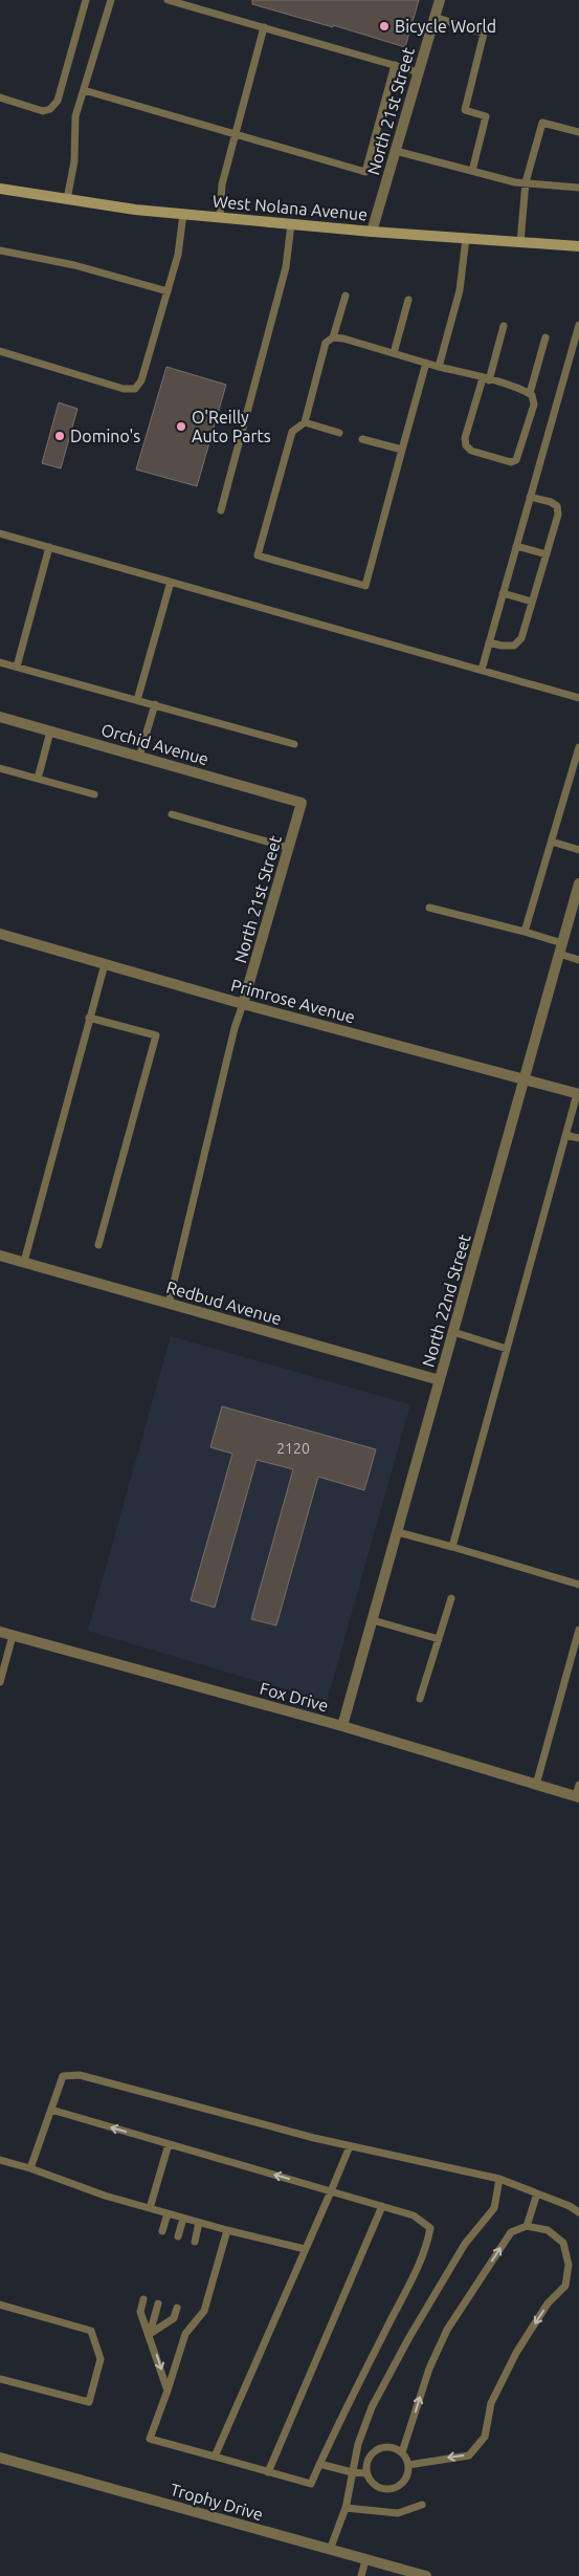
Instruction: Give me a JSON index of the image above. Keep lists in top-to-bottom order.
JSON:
{
  "streets": {
    "main road": ["West Nolana Avenue"],
    "street": [
      "North 21st Street",
      "Orchid Avenue",
      "Primrose Avenue",
      "North 22nd Street",
      "Redbud Avenue",
      "Fox Drive",
      "Trophy Drive"
    ]
  },
  "crossings": [
    ["North 21st Street", "West Nolana Avenue"],
    ["North 21st Street", "Orchid Avenue"],
    ["North 21st Street", "Primrose Avenue"],
    ["Primrose Avenue", "North 22nd Street"],
    ["North 22nd Street", "Redbud Avenue"],
    ["North 22nd Street", "Fox Drive"]
  ],
  "places": ["Bicycle World", "O'Reilly Auto Parts", "Domino's"],
  "house_numbers": ["2120"]
}
